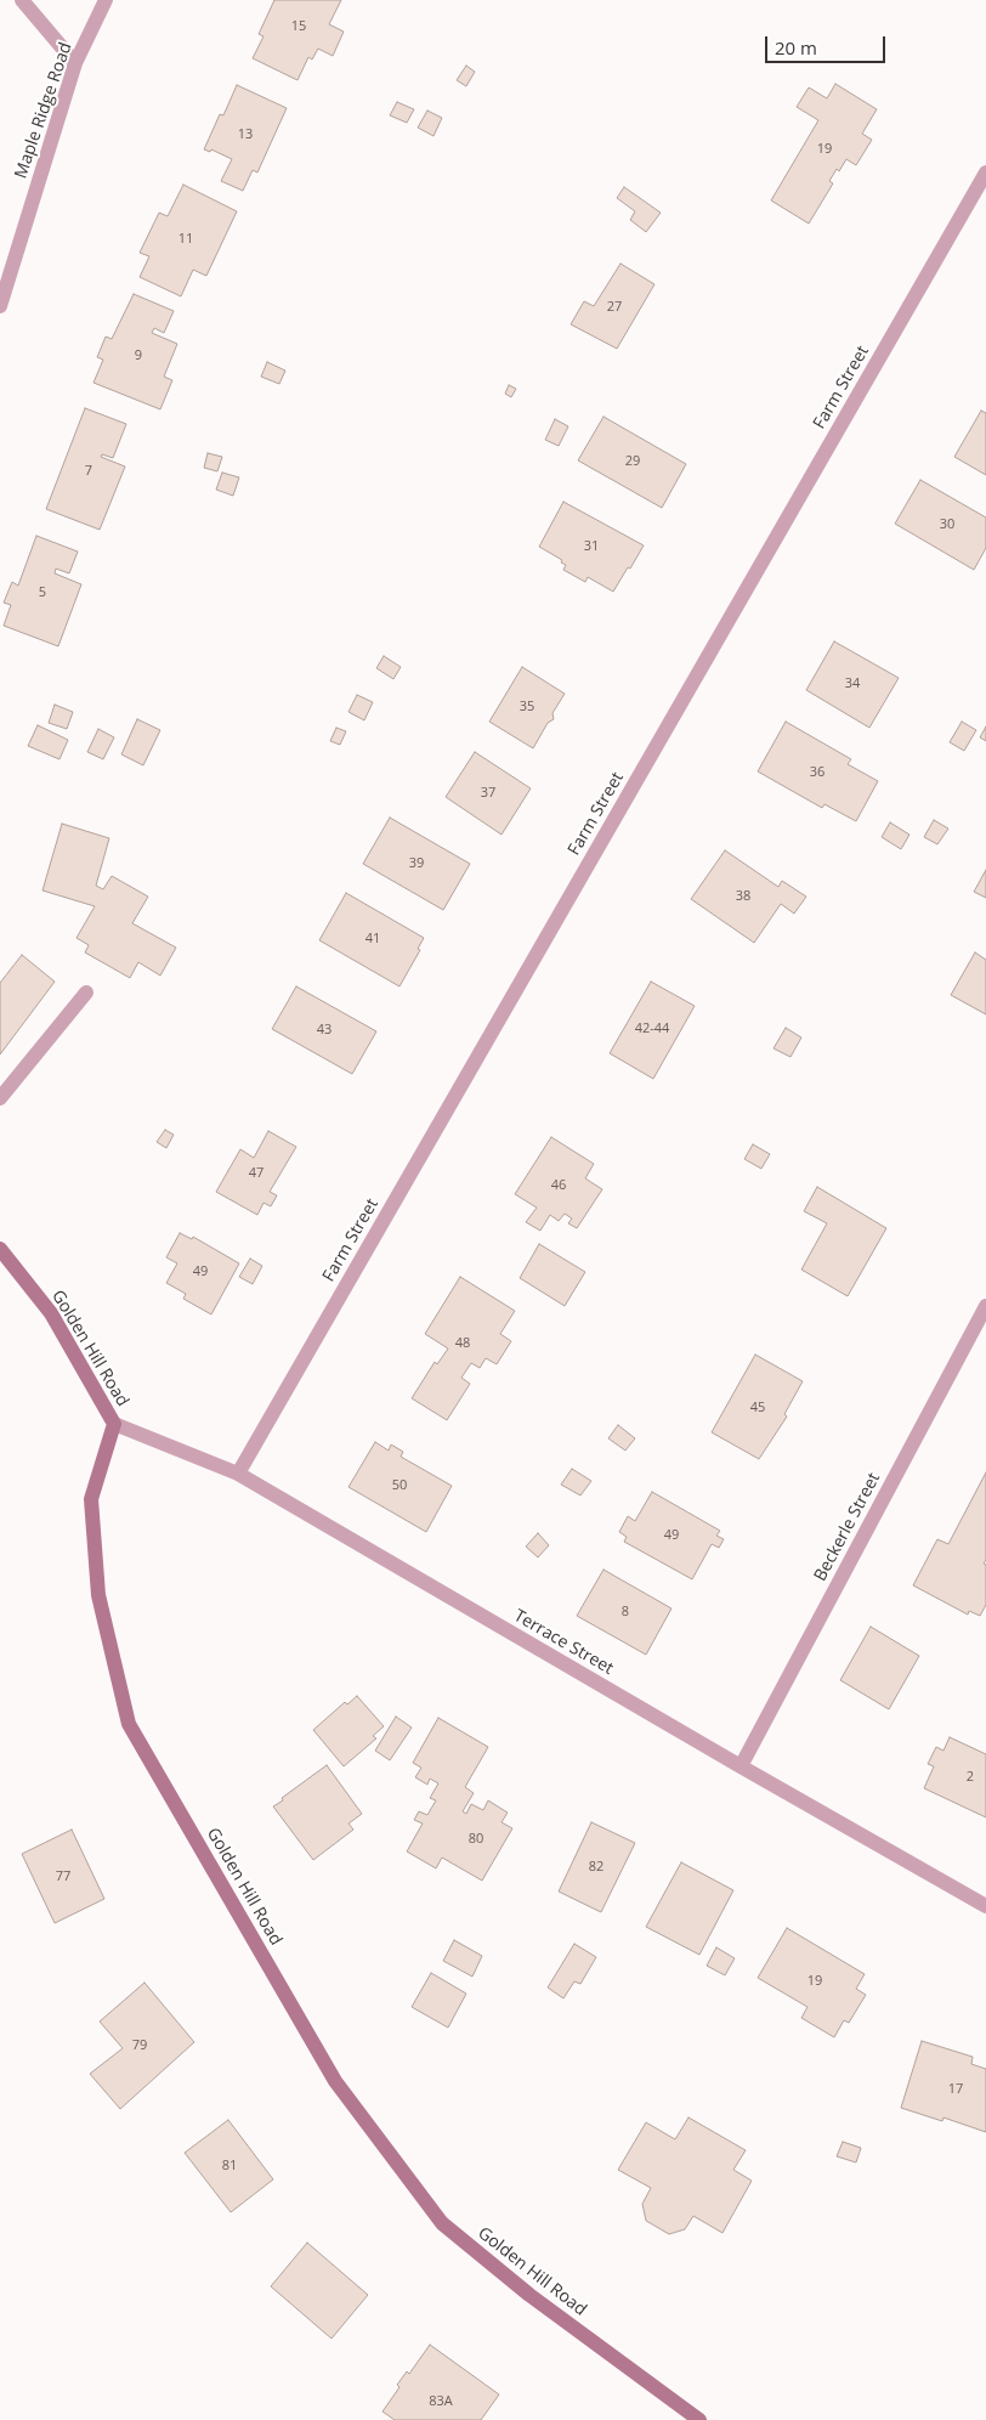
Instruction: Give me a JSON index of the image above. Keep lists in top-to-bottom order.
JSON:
{
  "streets": {
    "street": [
      "Maple Ridge Road",
      "Farm Street",
      "Golden Hill Road",
      "Beckerle Street",
      "Terrace Street"
    ]
  },
  "crossings": [
    ["Farm Street", "Terrace Street"],
    ["Golden Hill Road", "Terrace Street"],
    ["Beckerle Street", "Terrace Street"]
  ],
  "house_numbers": [
    "15",
    "13",
    "19",
    "11",
    "27",
    "9",
    "29",
    "7",
    "30",
    "31",
    "5",
    "34",
    "35",
    "36",
    "37",
    "39",
    "38",
    "41",
    "42-44",
    "43",
    "47",
    "46",
    "49",
    "48",
    "45",
    "50",
    "49",
    "8",
    "2",
    "80",
    "82",
    "77",
    "19",
    "79",
    "17",
    "81",
    "83A"
  ],
  "scale_bar": "20 m"
}
